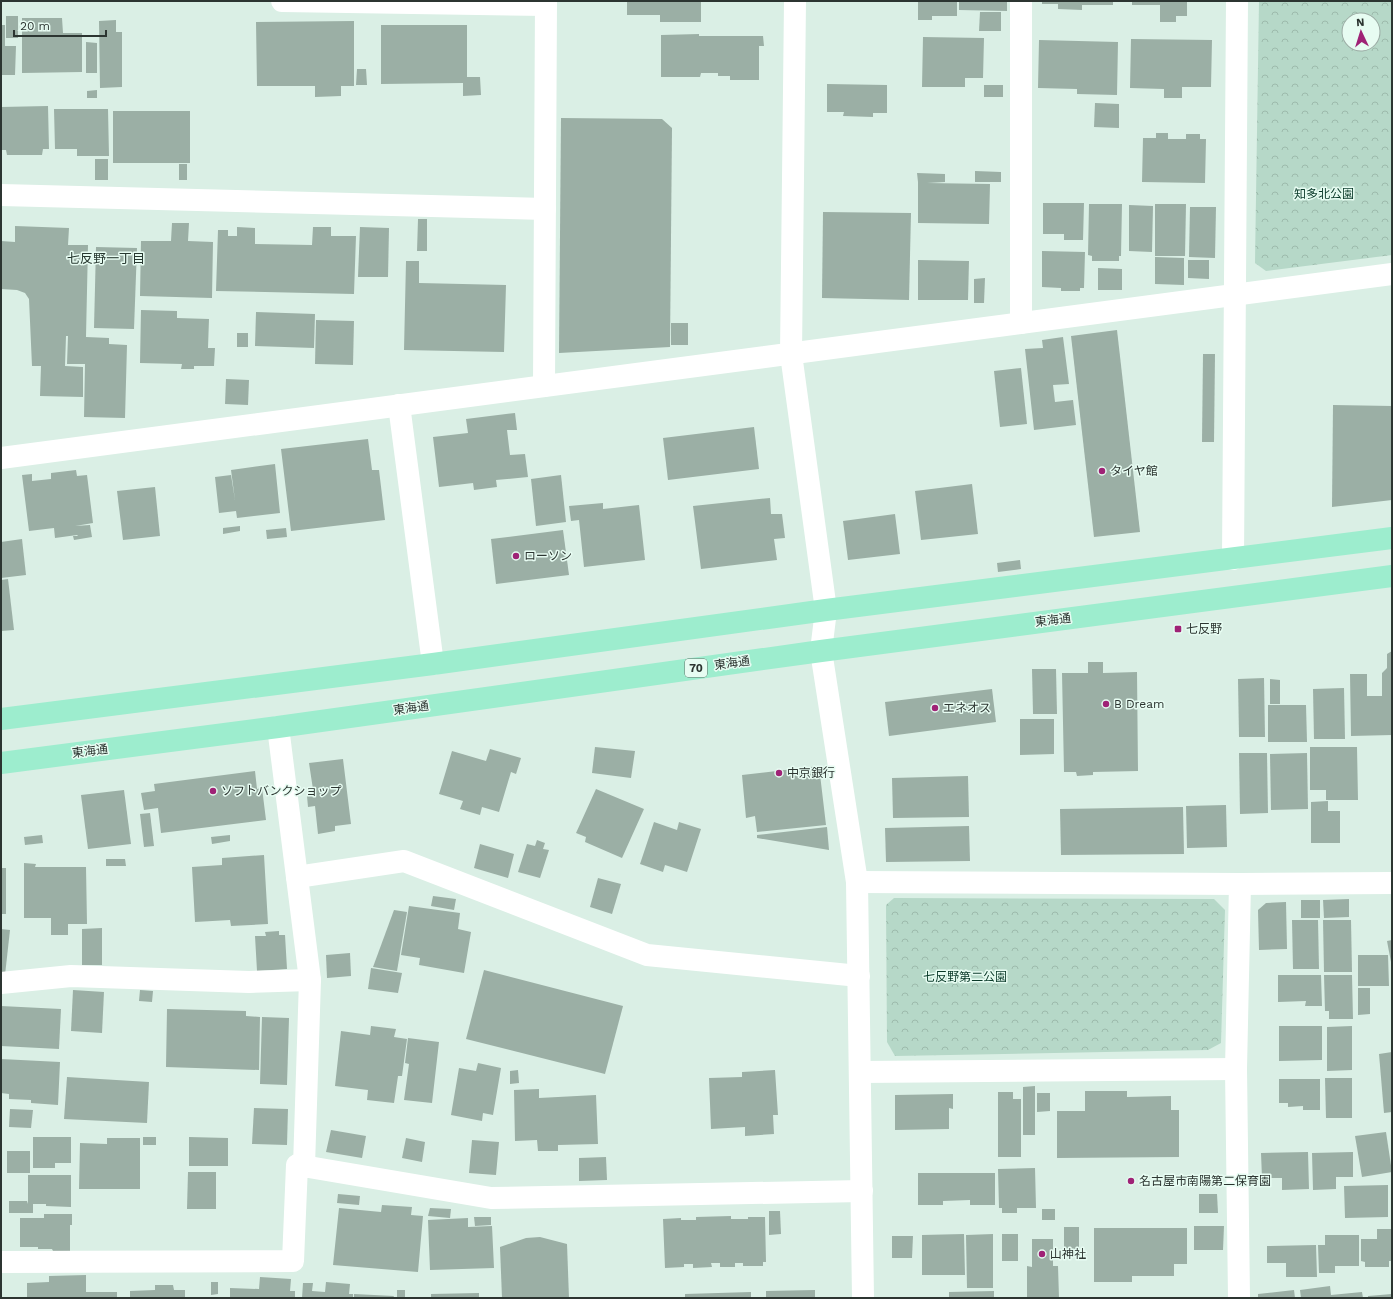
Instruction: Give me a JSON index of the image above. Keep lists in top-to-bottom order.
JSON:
{
  "streets": {
    "main road": ["東海通", "70"]
  },
  "districts": ["七反野一丁目"],
  "parks": ["知多北公園", "七反野第二公園"],
  "places": {
    "other": [
      "タイヤ館",
      "ローソン",
      "B Dream",
      "エネオス",
      "中京銀行",
      "ソフトバンクショップ",
      "名古屋市南陽第二保育園",
      "山神社"
    ],
    "transit": ["七反野"]
  },
  "scale_bar": "20 m",
  "north": "top"
}
